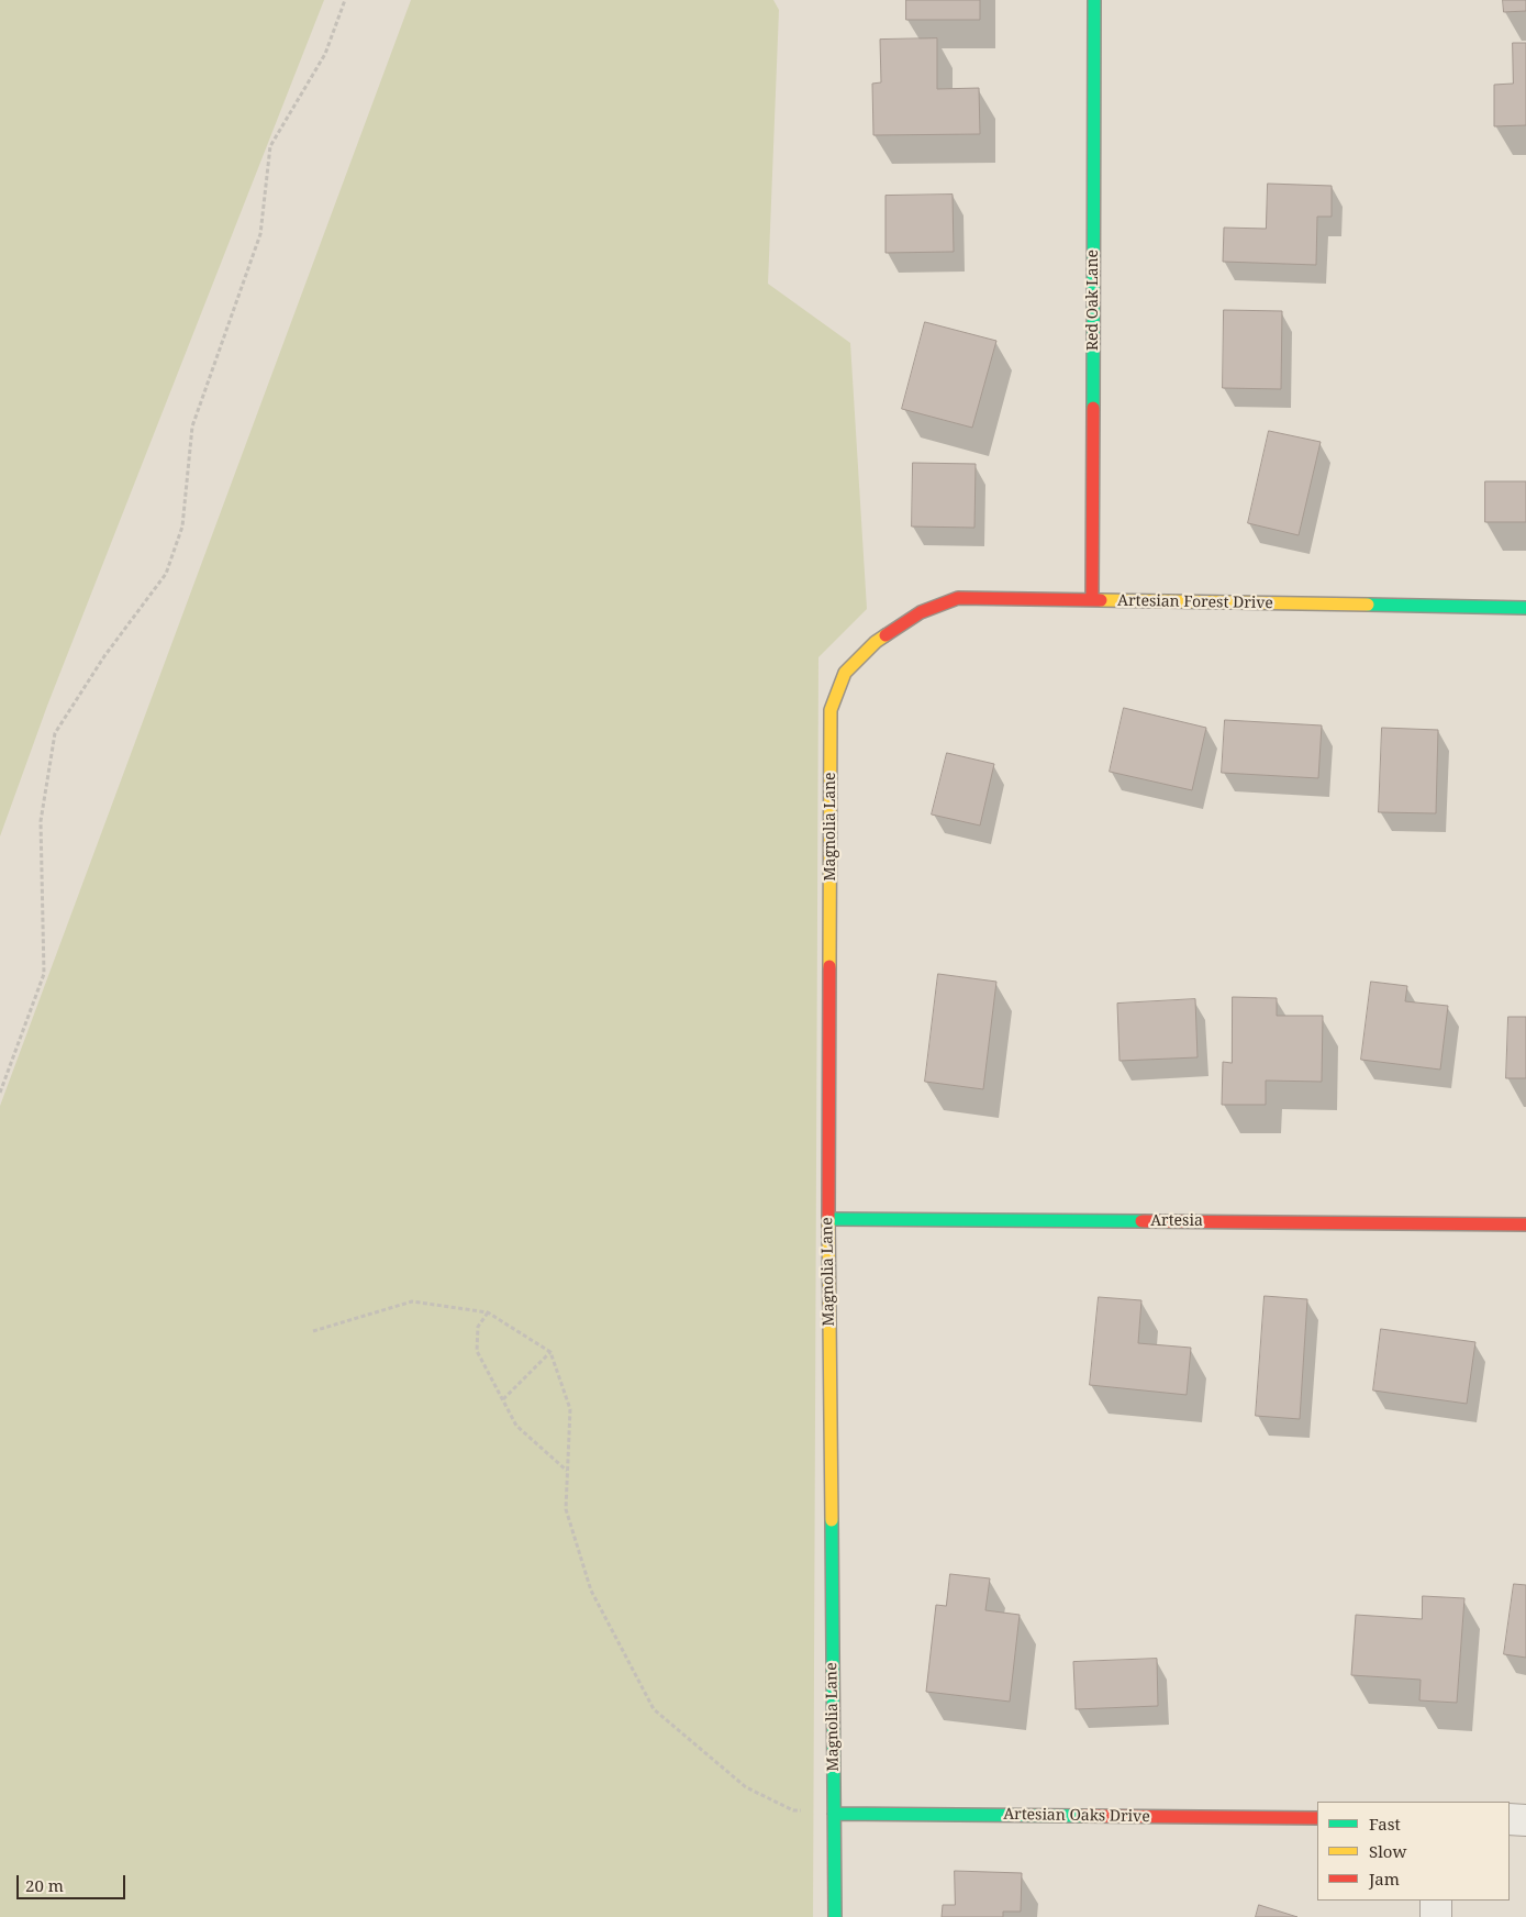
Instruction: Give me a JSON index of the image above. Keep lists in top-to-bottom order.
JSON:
{
  "streets": {
    "street": [
      "Red Oak Lane",
      "Artesian Forest Drive",
      "Magnolia Lane",
      "Artesia",
      "Artesian Oaks Drive"
    ]
  },
  "crossings": [
    ["Red Oak Lane", "Artesian Forest Drive"],
    ["Artesian Forest Drive", "Magnolia Lane"],
    ["Magnolia Lane", "Artesia"],
    ["Magnolia Lane", "Artesian Oaks Drive"]
  ],
  "legend": ["Fast", "Slow", "Jam"],
  "scale_bar": "20 m"
}
